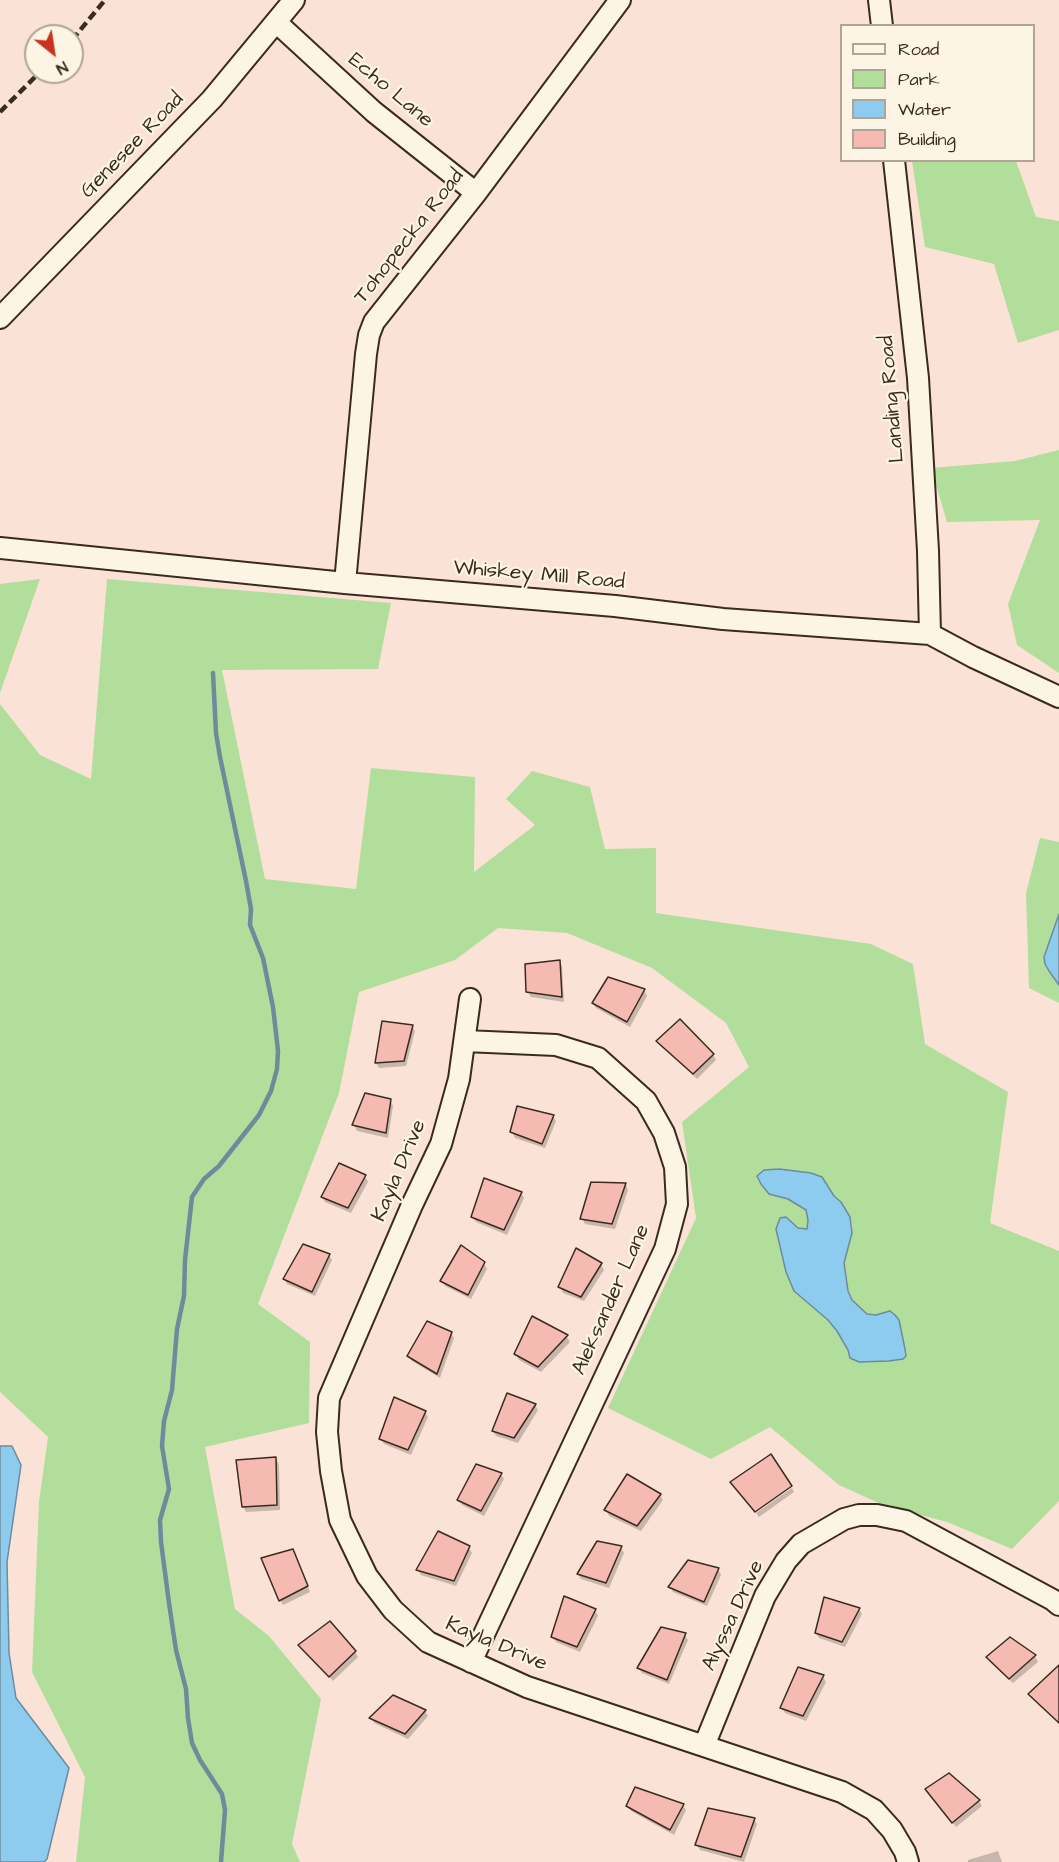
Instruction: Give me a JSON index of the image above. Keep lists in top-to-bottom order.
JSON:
{
  "streets": {
    "street": [
      "Echo Lane",
      "Genesee Road",
      "Tohopecka Road",
      "Landing Road",
      "Whiskey Mill Road",
      "Kayla Drive",
      "Aleksander Lane",
      "Alyssa Drive"
    ]
  },
  "crossings": [
    ["Echo Lane", "Genesee Road"],
    ["Echo Lane", "Tohopecka Road"],
    ["Tohopecka Road", "Whiskey Mill Road"],
    ["Landing Road", "Whiskey Mill Road"],
    ["Kayla Drive", "Aleksander Lane"],
    ["Kayla Drive", "Alyssa Drive"]
  ],
  "legend": [
    "Road",
    "Park",
    "Water",
    "Building"
  ],
  "north": "bottom right"
}
